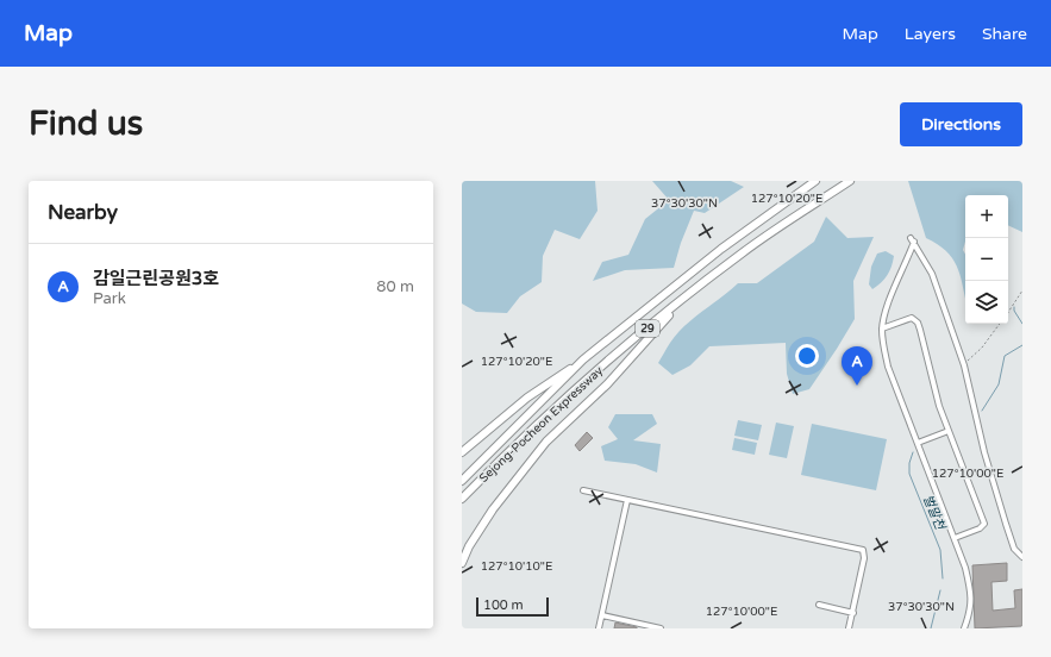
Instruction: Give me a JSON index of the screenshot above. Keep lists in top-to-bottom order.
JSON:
{
  "streets": {
    "highway": ["29", "Sejong-Pocheon Expressway"]
  },
  "water": ["벌말천"],
  "scale_bar": "100 m",
  "page": {
    "header": "Map",
    "nav": ["Map", "Layers", "Share"],
    "buttons": "Directions",
    "title": "Find us",
    "heading": "Nearby",
    "map_buttons": ["+", "−"],
    "list": [
      {
        "mark": "A",
        "name": "감일근린공원3호",
        "note": "Park",
        "value": "80 m"
      }
    ],
    "pins": "A",
    "scale": "100 m"
  },
  "coordinates": [
    "127°10'20\"E",
    "37°30'30\"N",
    "127°10'00\"E",
    "127°10'10\"E"
  ]
}
